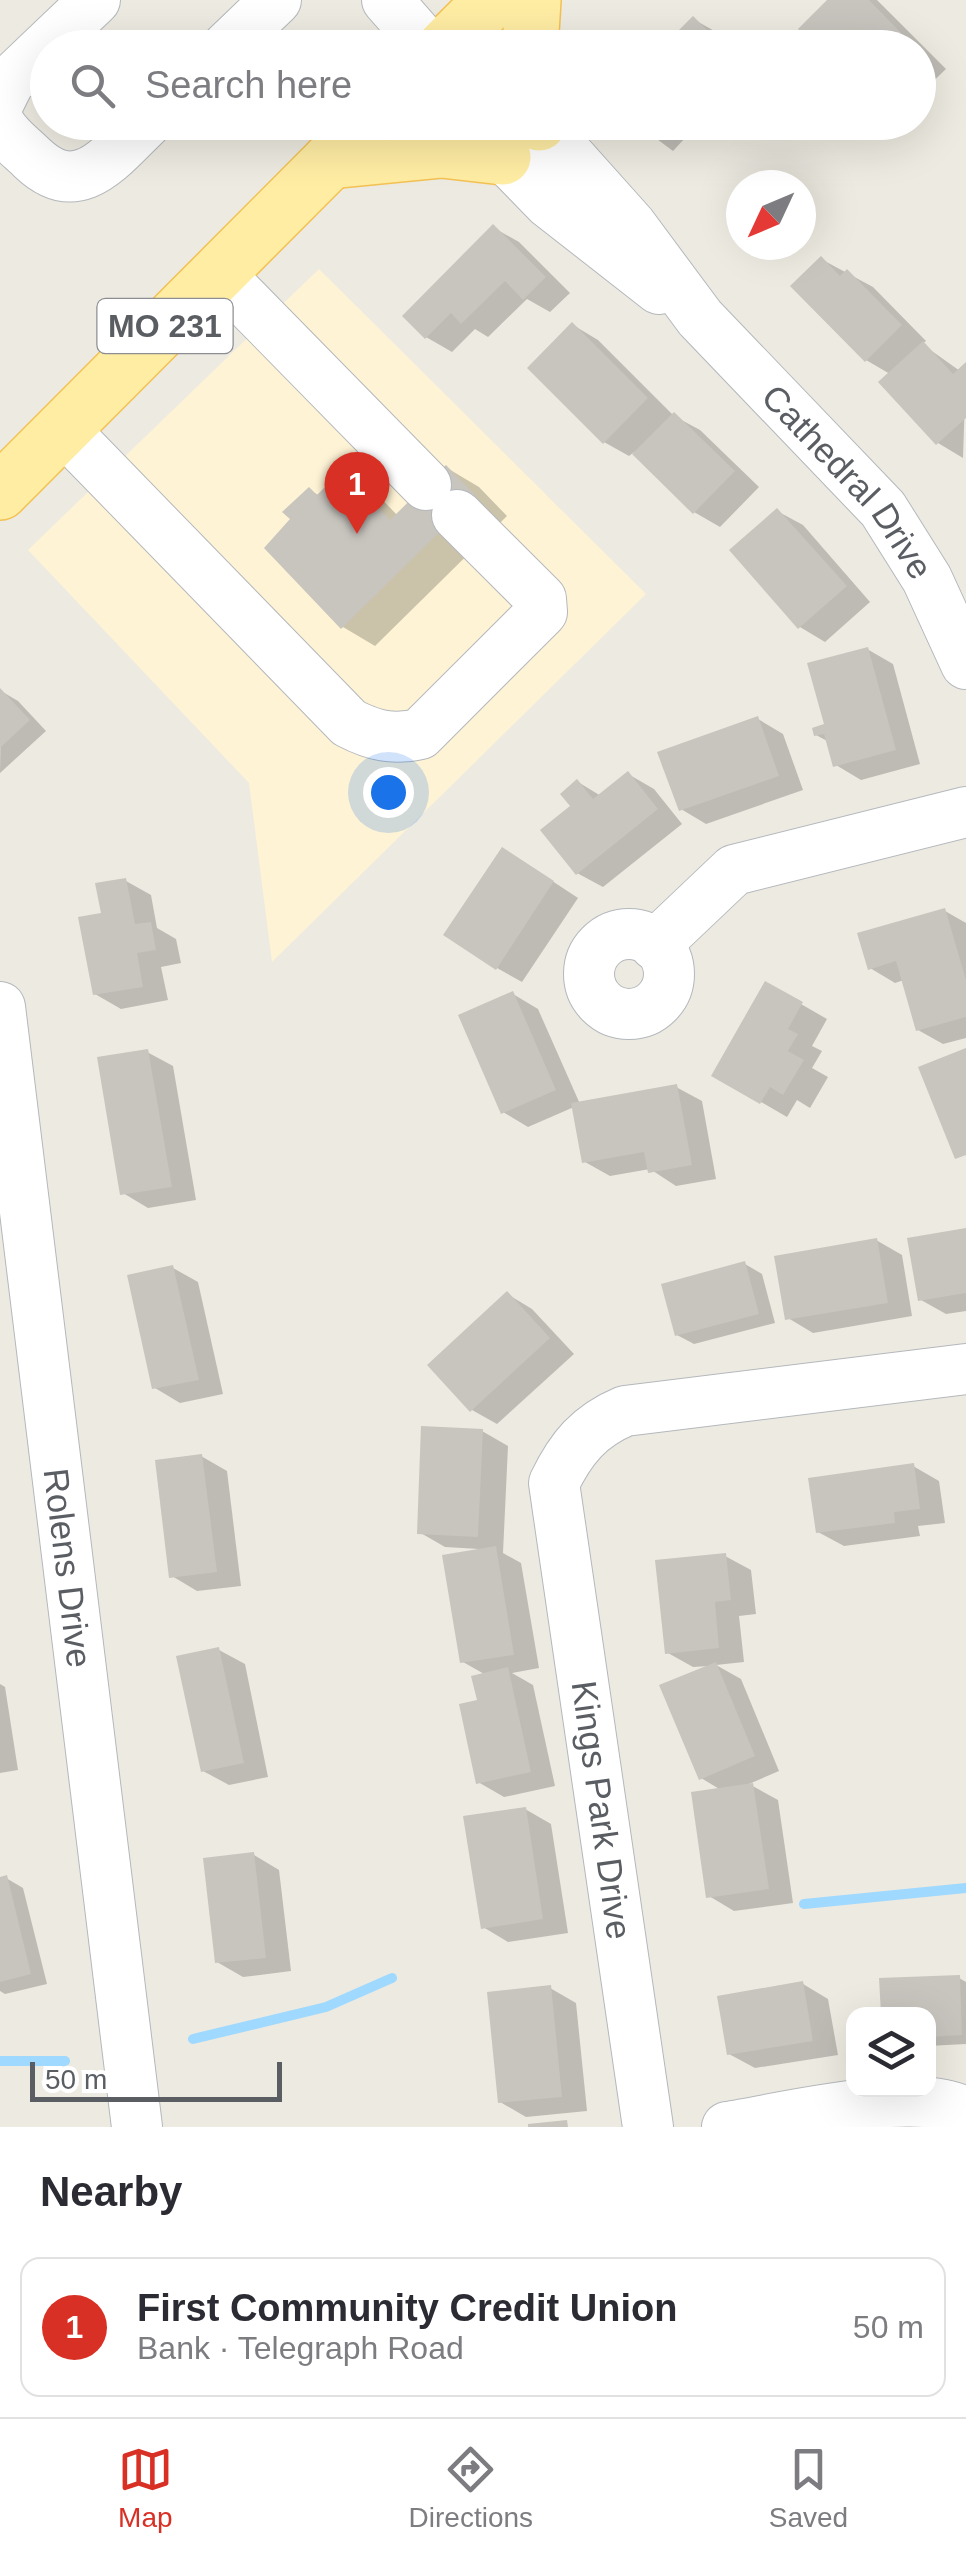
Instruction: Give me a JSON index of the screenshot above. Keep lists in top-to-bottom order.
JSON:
{
  "streets": {
    "main road": ["MO 231"],
    "street": ["Cathedral Drive", "Rolens Drive", "Kings Park Drive"]
  },
  "scale_bar": "50 m",
  "north": "bottom left",
  "page": {
    "search": "Search here",
    "pins": "1",
    "scale": "50 m",
    "heading": "Nearby",
    "list": [
      {
        "mark": "1",
        "name": "First Community Credit Union",
        "note": "Bank · Telegraph Road",
        "value": "50 m"
      }
    ],
    "nav": ["Map", "Directions", "Saved"]
  }
}
